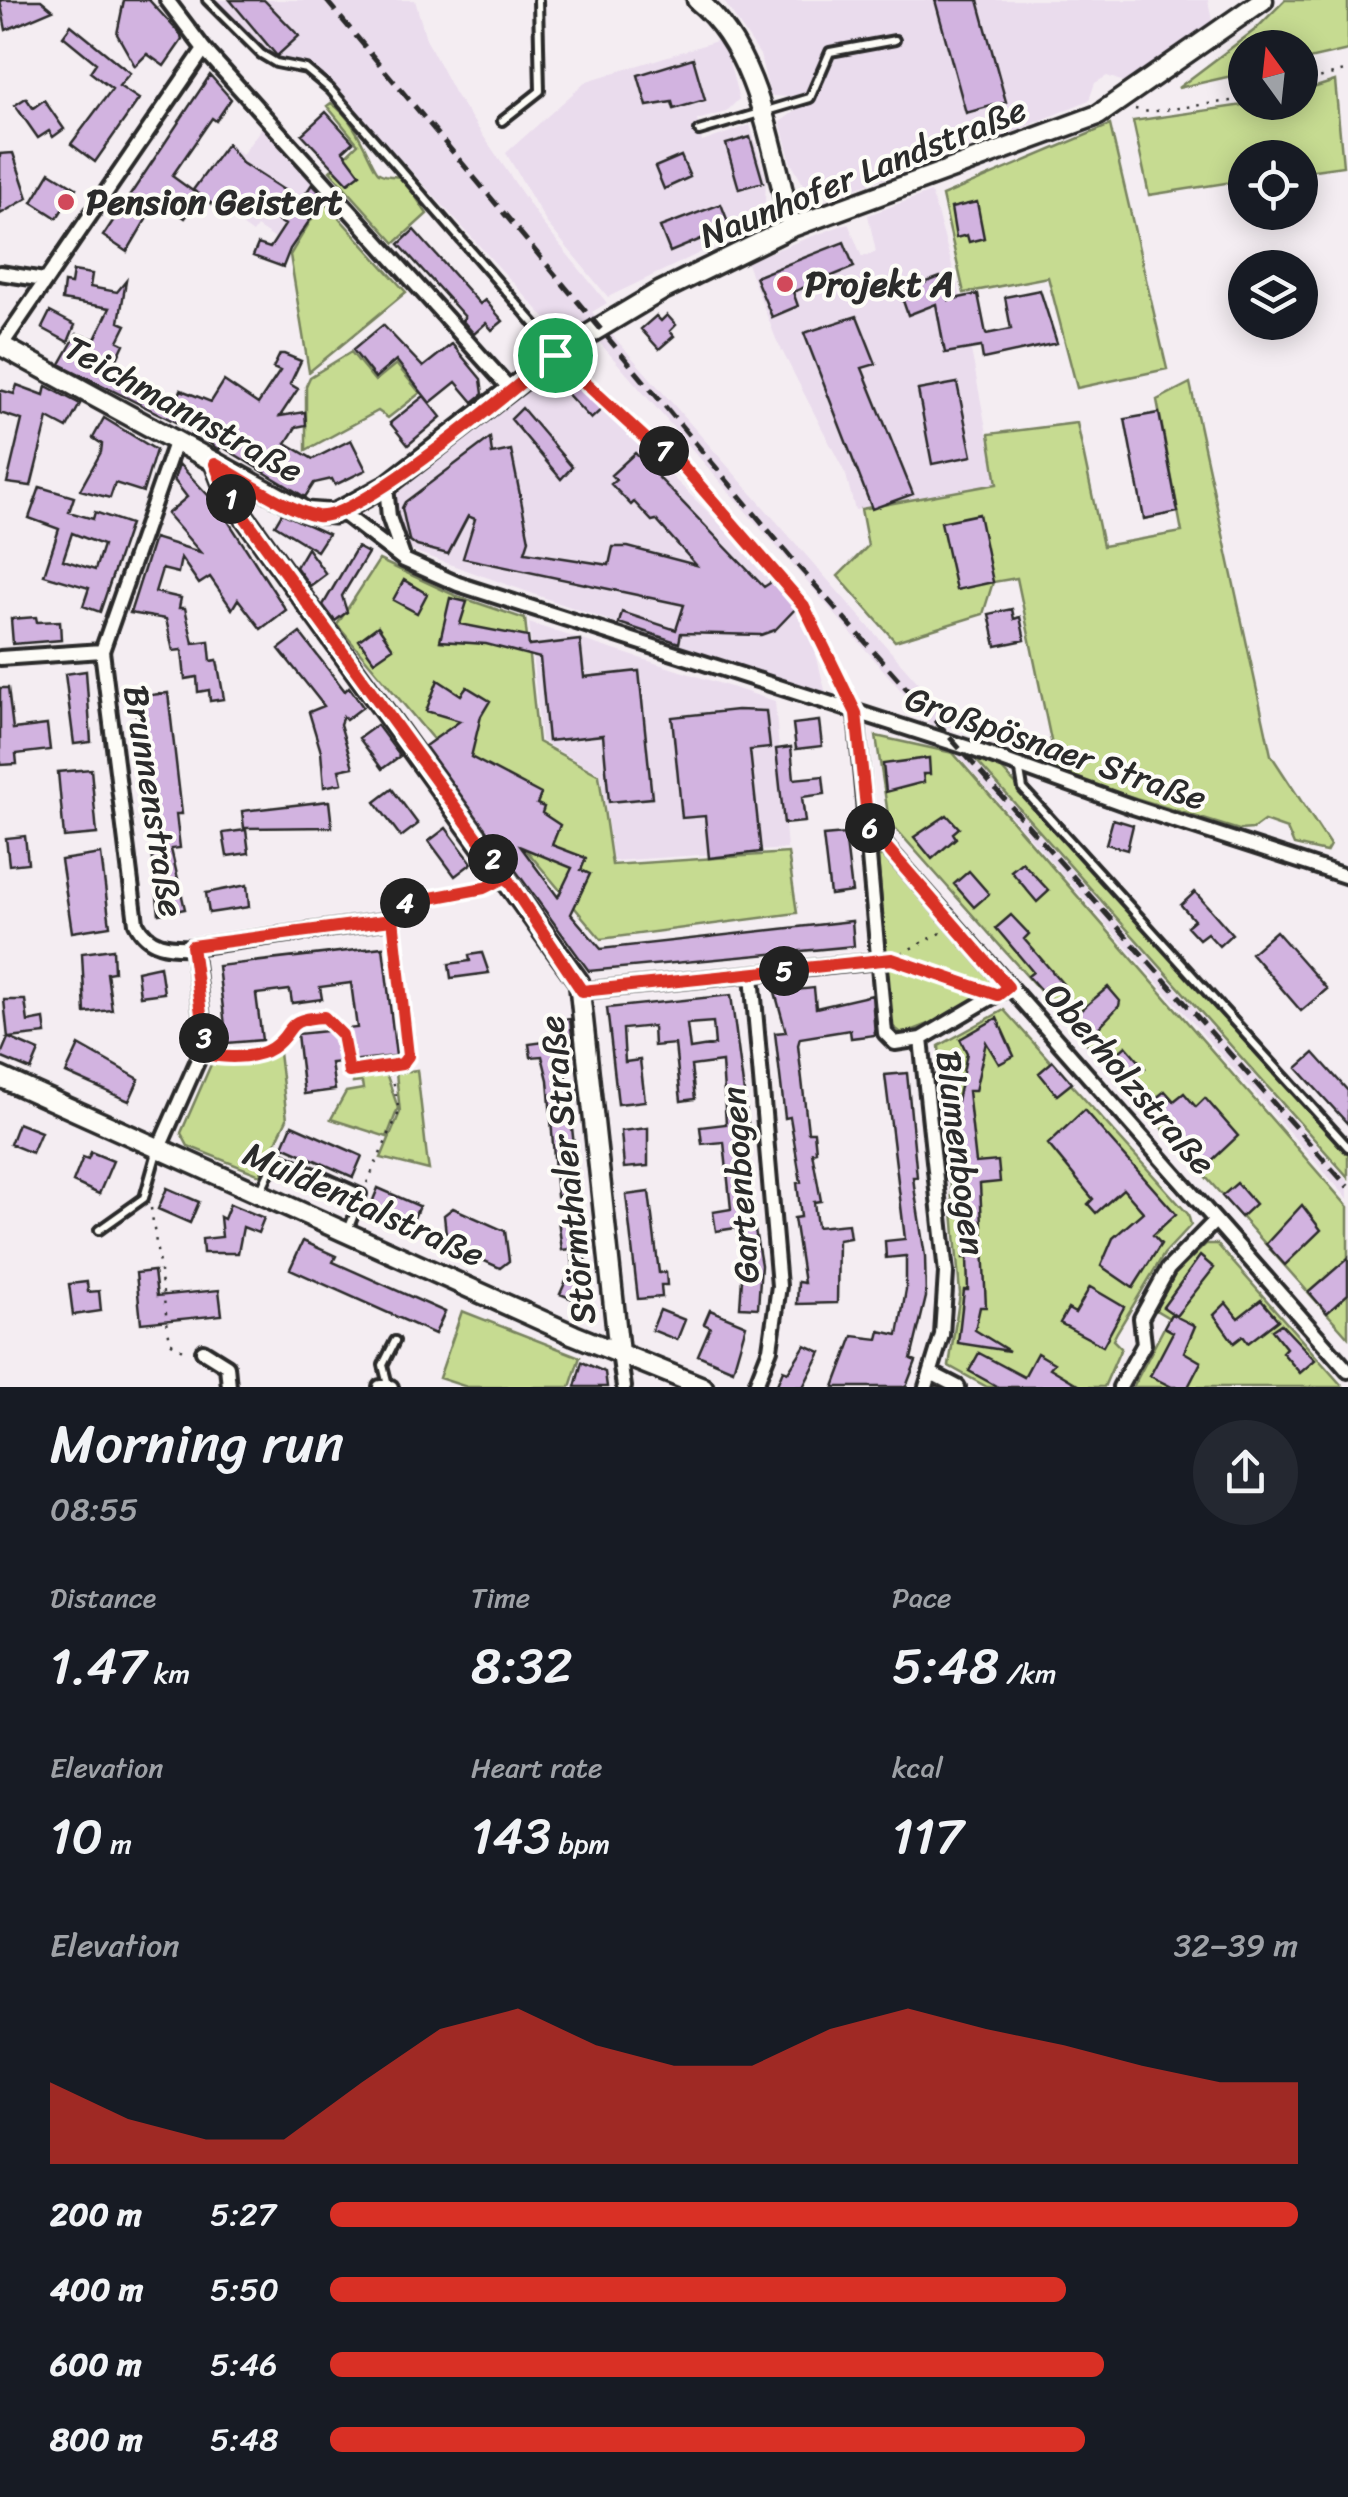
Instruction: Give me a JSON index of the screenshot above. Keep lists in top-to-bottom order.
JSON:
{
  "streets": {
    "street": [
      "Naunhofer Landstraße",
      "Teichmannstraße",
      "Großpösnaer Straße",
      "Brunnenstraße",
      "Oberholzstraße",
      "Blumenbogen",
      "Störmthaler Straße",
      "Gartenbogen",
      "Muldentalstraße"
    ]
  },
  "crossings": [
    ["Naunhofer Landstraße", "Teichmannstraße"],
    ["Naunhofer Landstraße", "Großpösnaer Straße"],
    ["Teichmannstraße", "Großpösnaer Straße"],
    ["Teichmannstraße", "Störmthaler Straße"],
    ["Großpösnaer Straße", "Blumenbogen"],
    ["Brunnenstraße", "Muldentalstraße"],
    ["Oberholzstraße", "Blumenbogen"],
    ["Störmthaler Straße", "Muldentalstraße"]
  ],
  "places": ["Pension Geistert", "Projekt A"],
  "north": "top",
  "page": {
    "pins": [
      "7",
      "1",
      "6",
      "2",
      "4",
      "5",
      "3"
    ],
    "heading": ["Morning run", "08:55"],
    "stats": [
      ["Distance", "1.47 km"],
      ["Time", "8:32"],
      ["Pace", "5:48 /km"],
      ["Elevation", "10 m"],
      ["Heart rate", "143 bpm"],
      ["kcal", "117"]
    ],
    "chart": ["Elevation", "32–39 m"],
    "list": [
      {
        "name": "200 m",
        "note": "5:27"
      },
      {
        "name": "400 m",
        "note": "5:50"
      },
      {
        "name": "600 m",
        "note": "5:46"
      },
      {
        "name": "800 m",
        "note": "5:48"
      }
    ]
  }
}
